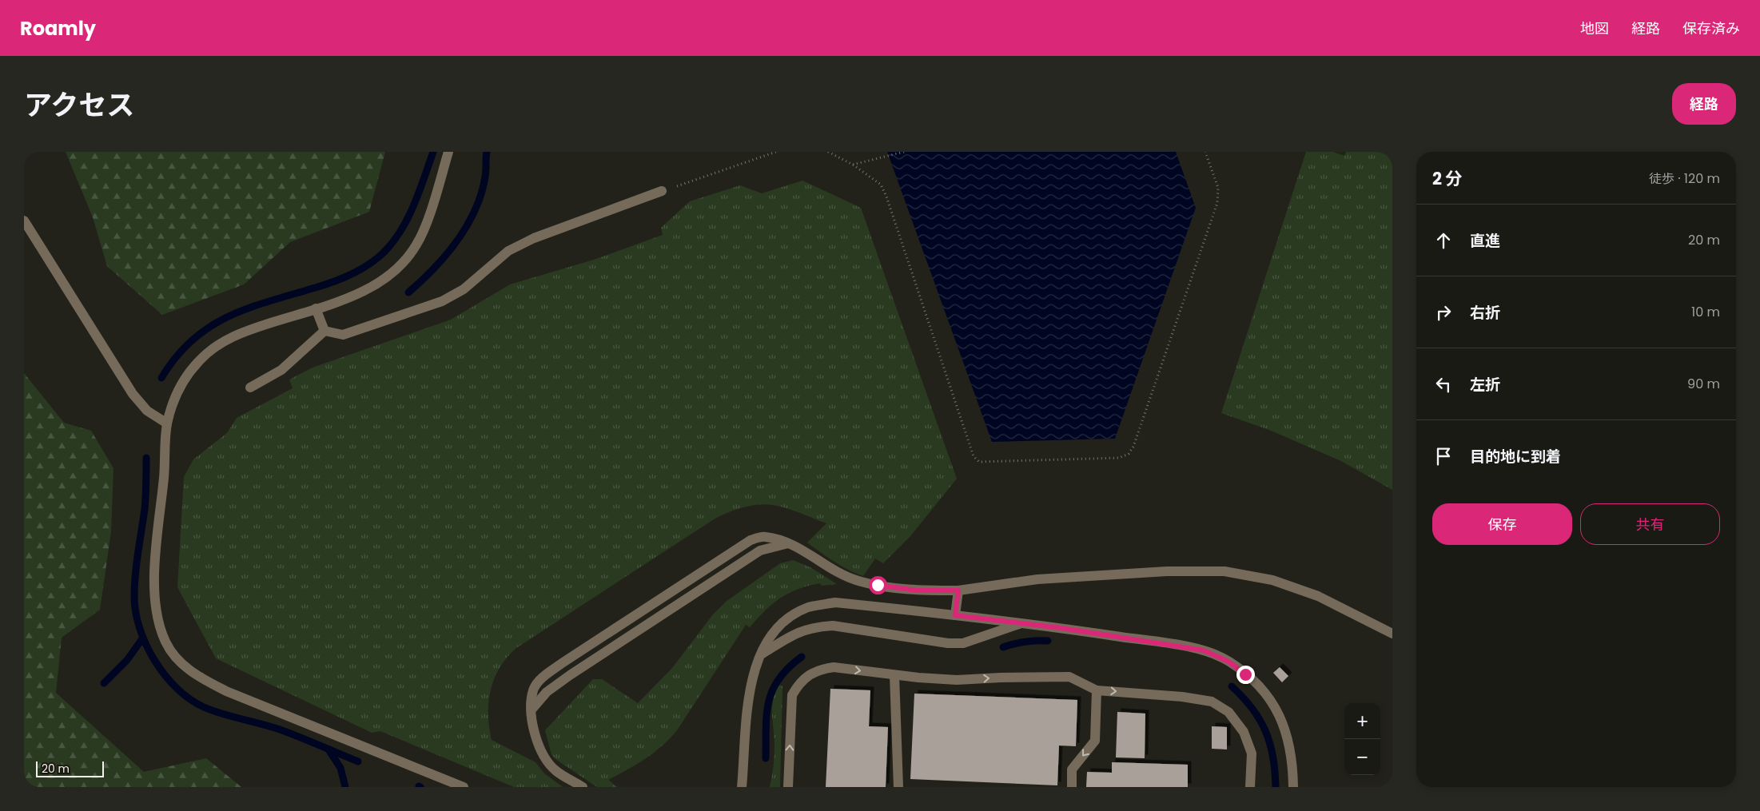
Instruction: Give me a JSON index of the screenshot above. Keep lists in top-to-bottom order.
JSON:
{
  "scale_bar": "20 m",
  "page": {
    "header": "Roamly",
    "nav": ["地図", "経路", "保存済み"],
    "title": "アクセス",
    "buttons": [
      "経路",
      ["保存", "共有"]
    ],
    "heading": ["2 分", "徒歩 · 120 m"],
    "list": [
      ["直進", "20 m"],
      ["右折", "10 m"],
      ["左折", "90 m"],
      "目的地に到着"
    ],
    "map_buttons": ["+", "−"],
    "scale": "20 m"
  }
}
